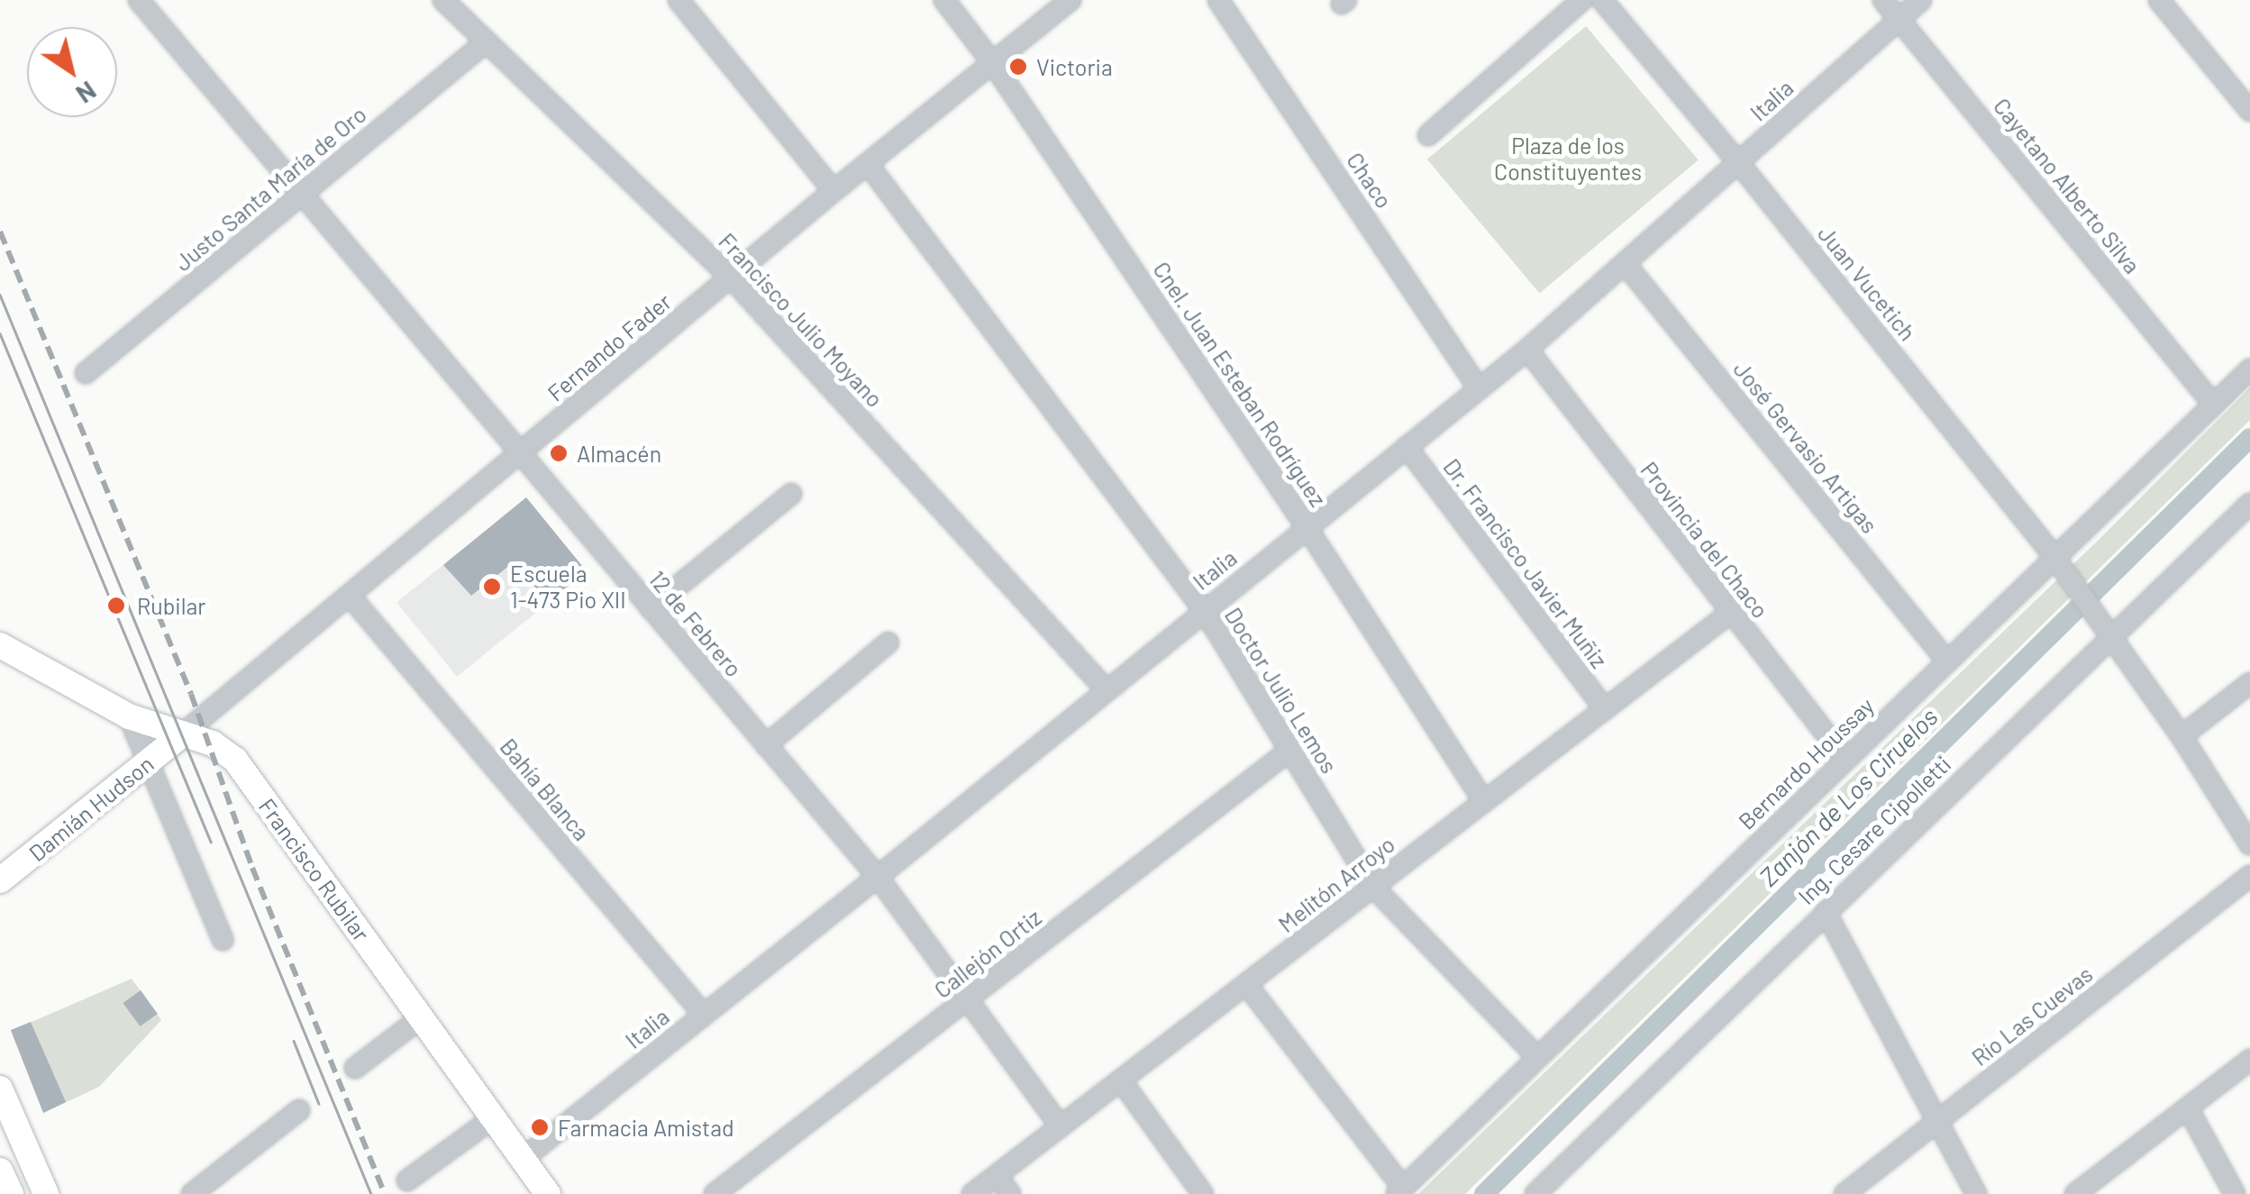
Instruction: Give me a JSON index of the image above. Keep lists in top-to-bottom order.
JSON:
{
  "streets": {
    "main road": ["Damián Hudson", "Francisco Rubilar"],
    "street": [
      "Italia",
      "Chaco",
      "Cayetano Alberto Silva",
      "Justo Santa María de Oro",
      "Juan Vucetich",
      "Francisco Julio Moyano",
      "Fernando Fader",
      "Cnel. Juan Esteban Rodríguez",
      "José Gervasio Artigas",
      "Provincia del Chaco",
      "Dr. Francisco Javier Muñiz",
      "12 de Febrero",
      "Doctor Julio Lemos",
      "Bernardo Houssay",
      "Bahía Blanca",
      "Ing. Cesare Cipolletti",
      "Melitón Arroyo",
      "Callejón Ortiz",
      "Río Las Cuevas"
    ]
  },
  "crossings": [
    ["Italia", "Chaco"],
    ["Italia", "Cayetano Alberto Silva"],
    ["Italia", "Juan Vucetich"],
    ["Italia", "Francisco Julio Moyano"],
    ["Italia", "Cnel. Juan Esteban Rodríguez"],
    ["Italia", "José Gervasio Artigas"],
    ["Italia", "Provincia del Chaco"],
    ["Italia", "Dr. Francisco Javier Muñiz"],
    ["Italia", "12 de Febrero"],
    ["Italia", "Doctor Julio Lemos"],
    ["Italia", "Bahía Blanca"],
    ["Italia", "Francisco Rubilar"],
    ["Cayetano Alberto Silva", "Bernardo Houssay"],
    ["Justo Santa María de Oro", "Francisco Julio Moyano"],
    ["Justo Santa María de Oro", "12 de Febrero"],
    ["Juan Vucetich", "Bernardo Houssay"],
    ["Juan Vucetich", "Ing. Cesare Cipolletti"],
    ["Francisco Julio Moyano", "Fernando Fader"],
    ["Fernando Fader", "Cnel. Juan Esteban Rodríguez"],
    ["Fernando Fader", "12 de Febrero"],
    ["Fernando Fader", "Doctor Julio Lemos"],
    ["Fernando Fader", "Bahía Blanca"],
    ["Fernando Fader", "Damián Hudson"],
    ["Fernando Fader", "Francisco Rubilar"],
    ["Cnel. Juan Esteban Rodríguez", "Melitón Arroyo"],
    ["José Gervasio Artigas", "Bernardo Houssay"],
    ["Provincia del Chaco", "Bernardo Houssay"],
    ["Provincia del Chaco", "Melitón Arroyo"],
    ["Dr. Francisco Javier Muñiz", "Melitón Arroyo"],
    ["12 de Febrero", "Melitón Arroyo"],
    ["12 de Febrero", "Callejón Ortiz"],
    ["Doctor Julio Lemos", "Bernardo Houssay"],
    ["Doctor Julio Lemos", "Melitón Arroyo"],
    ["Doctor Julio Lemos", "Callejón Ortiz"],
    ["Damián Hudson", "Francisco Rubilar"]
  ],
  "water": ["Zanjón de Los Ciruelos"],
  "parks": ["Plaza de los Constituyentes"],
  "places": [
    "Victoria",
    "Almacén",
    "Escuela 1-473 Pio XII",
    "Rubilar",
    "Farmacia Amistad"
  ],
  "north": "bottom right"
}
